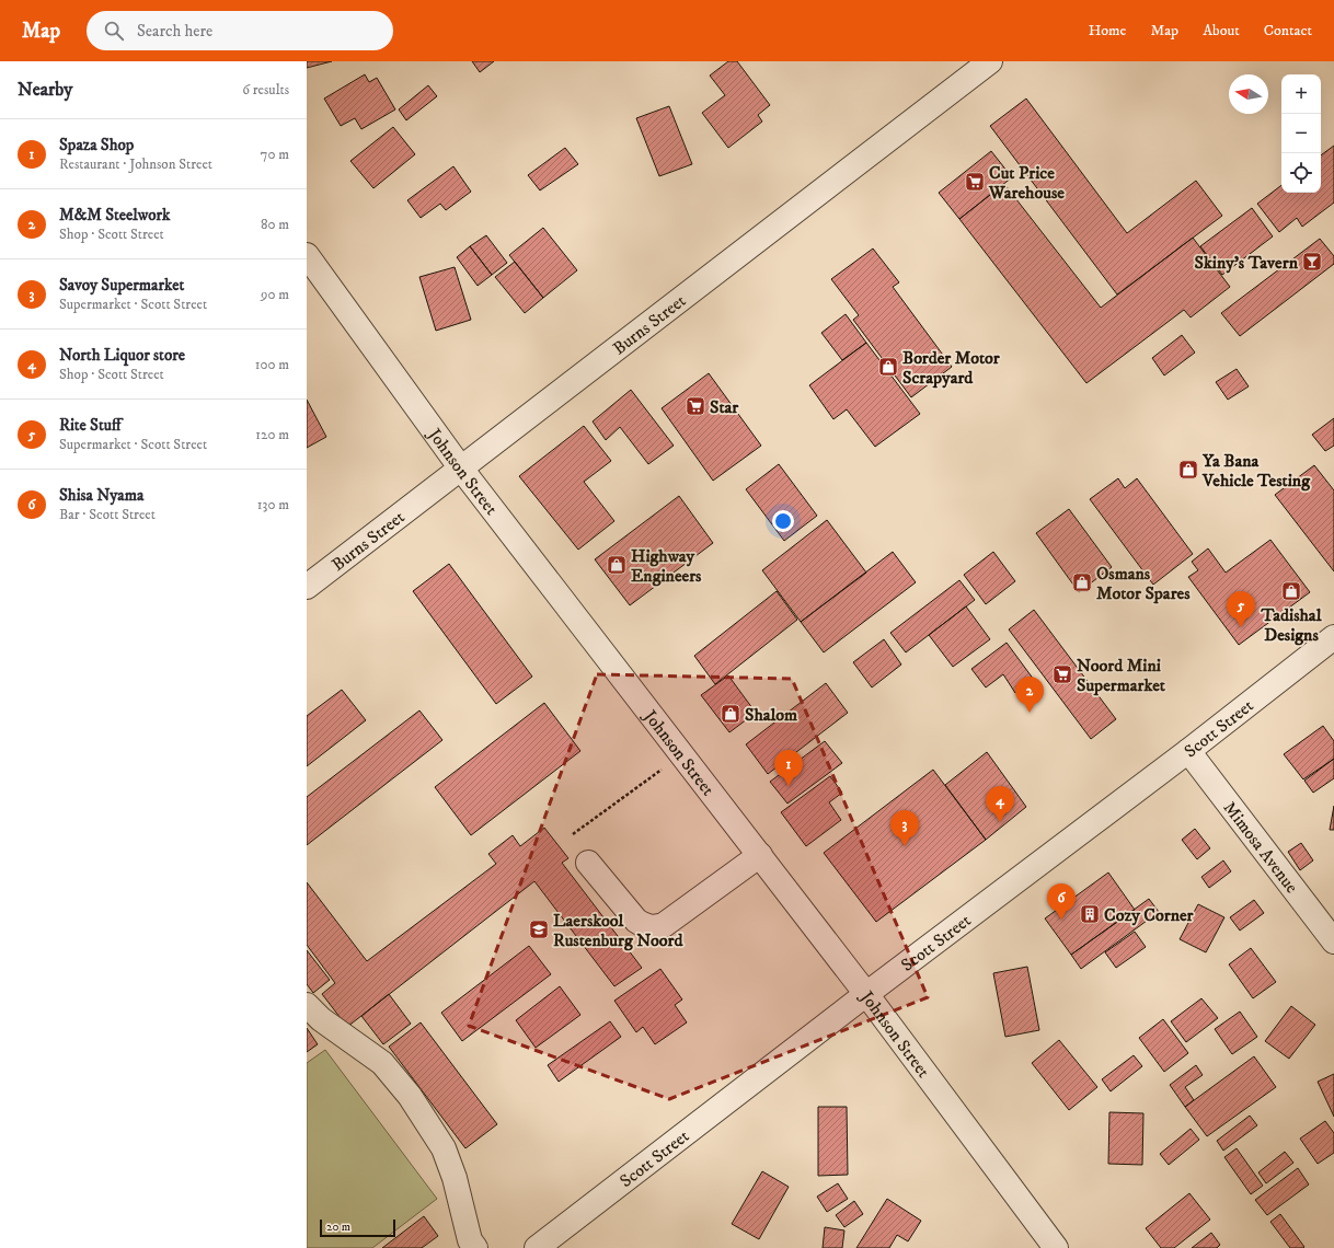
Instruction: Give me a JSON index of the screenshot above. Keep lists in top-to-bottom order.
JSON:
{
  "streets": {
    "street": [
      "Burns Street",
      "Johnson Street",
      "Scott Street",
      "Mimosa Avenue"
    ]
  },
  "crossings": [
    ["Burns Street", "Johnson Street"],
    ["Johnson Street", "Scott Street"],
    ["Scott Street", "Mimosa Avenue"]
  ],
  "places": {
    "supermarket": ["Cut Price Warehouse", "Star", "Noord Mini Supermarket"],
    "bar": ["Skiny's Tavern"],
    "shop": [
      "Border Motor Scrapyard",
      "Ya Bana Vehicle Testing",
      "Highway Engineers",
      "Osmans Motor Spares",
      "Tadishal Designs",
      "Shalom"
    ],
    "building": ["Cozy Corner"],
    "school or university": ["Laerskool Rustenburg Noord"]
  },
  "scale_bar": "20 m",
  "north": "left",
  "page": {
    "header": "Map",
    "search": "Search here",
    "nav": [
      "Home",
      "Map",
      "About",
      "Contact"
    ],
    "heading": ["Nearby", "6 results"],
    "map_buttons": ["+", "−"],
    "list": [
      {
        "mark": "1",
        "name": "Spaza Shop",
        "note": "Restaurant · Johnson Street",
        "value": "70 m"
      },
      {
        "mark": "2",
        "name": "M&M Steelwork",
        "note": "Shop · Scott Street",
        "value": "80 m"
      },
      {
        "mark": "3",
        "name": "Savoy Supermarket",
        "note": "Supermarket · Scott Street",
        "value": "90 m"
      },
      {
        "mark": "4",
        "name": "North Liquor store",
        "note": "Shop · Scott Street",
        "value": "100 m"
      },
      {
        "mark": "5",
        "name": "Rite Stuff",
        "note": "Supermarket · Scott Street",
        "value": "120 m"
      },
      {
        "mark": "6",
        "name": "Shisa Nyama",
        "note": "Bar · Scott Street",
        "value": "130 m"
      }
    ],
    "pins": [
      "5",
      "2",
      "1",
      "4",
      "3",
      "6"
    ],
    "scale": "20 m"
  }
}
